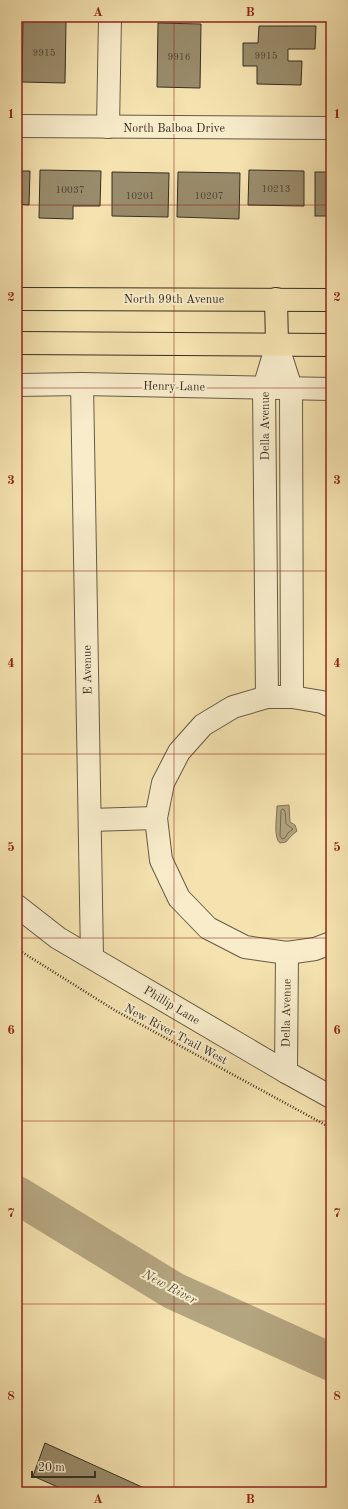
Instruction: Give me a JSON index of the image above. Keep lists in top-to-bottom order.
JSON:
{
  "streets": {
    "main road": ["North 99th Avenue"],
    "street": [
      "North Balboa Drive",
      "Henry Lane",
      "Della Avenue",
      "E Avenue",
      "Phillip Lane"
    ],
    "path": ["New River Trail West"]
  },
  "crossings": [
    ["Henry Lane", "Della Avenue"],
    ["Henry Lane", "E Avenue"],
    ["Della Avenue", "Phillip Lane"],
    ["E Avenue", "Phillip Lane"]
  ],
  "water": ["New River"],
  "house_numbers": [
    "9915",
    "9915",
    "9916",
    "10213",
    "10037",
    "10201",
    "10207"
  ],
  "scale_bar": "20 m",
  "grid": {
    "columns": ["A", "B"],
    "rows": [
      "1",
      "2",
      "3",
      "4",
      "5",
      "6",
      "7",
      "8"
    ]
  }
}
